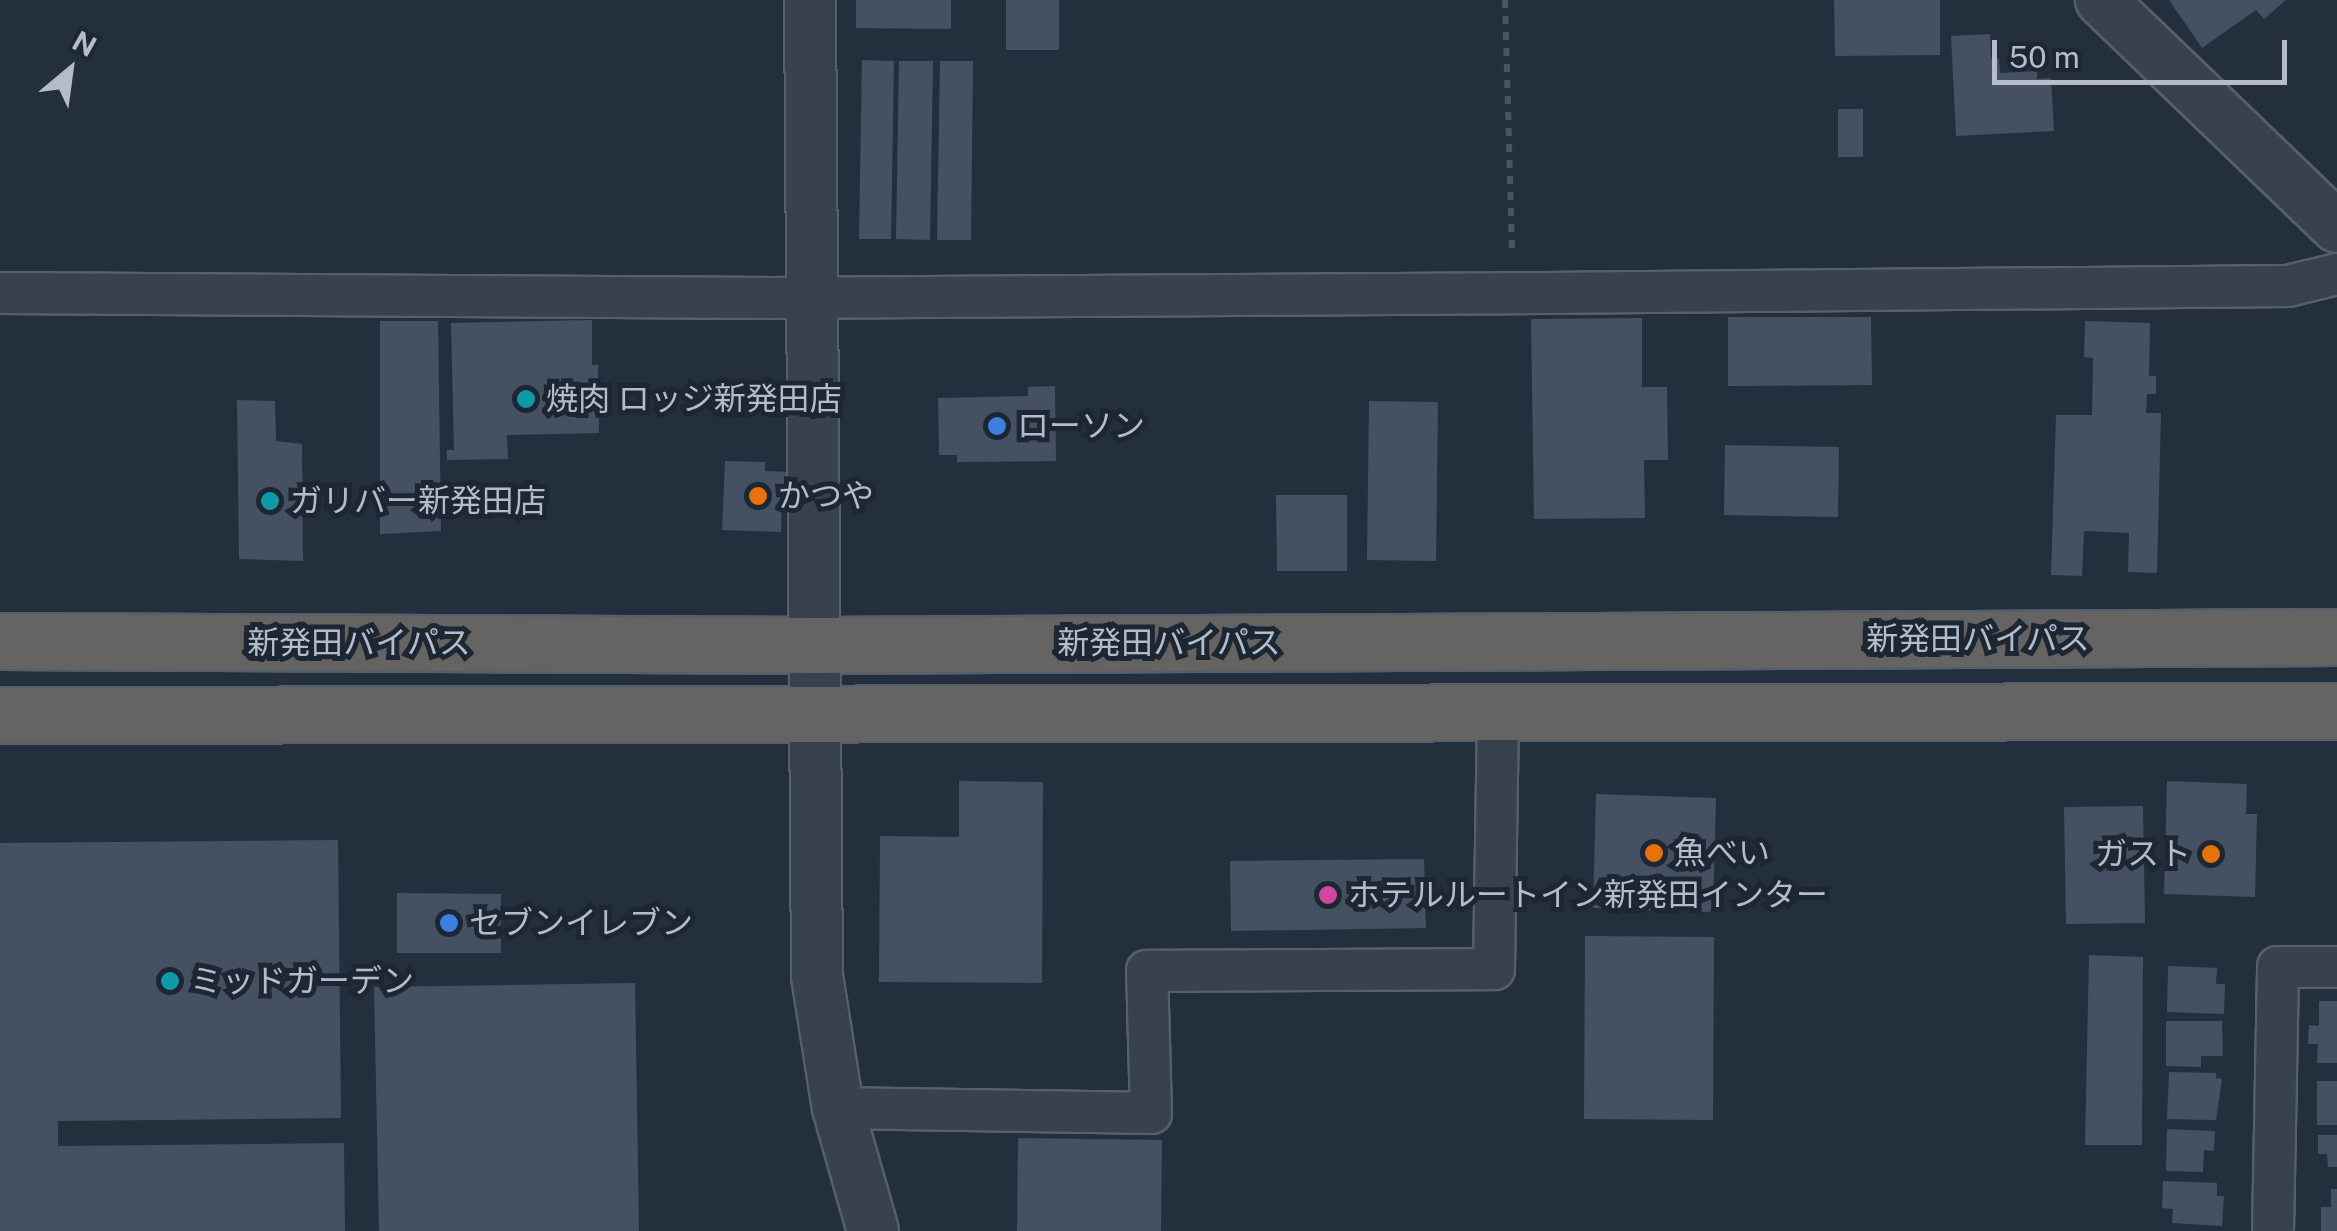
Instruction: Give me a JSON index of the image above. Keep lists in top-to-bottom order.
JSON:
{
  "streets": {
    "highway": ["新発田バイパス"]
  },
  "places": [
    "焼肉 ロッジ新発田店",
    "ローソン",
    "かつや",
    "ガリバー新発田店",
    "魚べい",
    "ガスト",
    "ホテルルートイン新発田インター",
    "セブンイレブン",
    "ミッドガーデン"
  ],
  "scale_bar": "50 m",
  "north": "top right"
}
